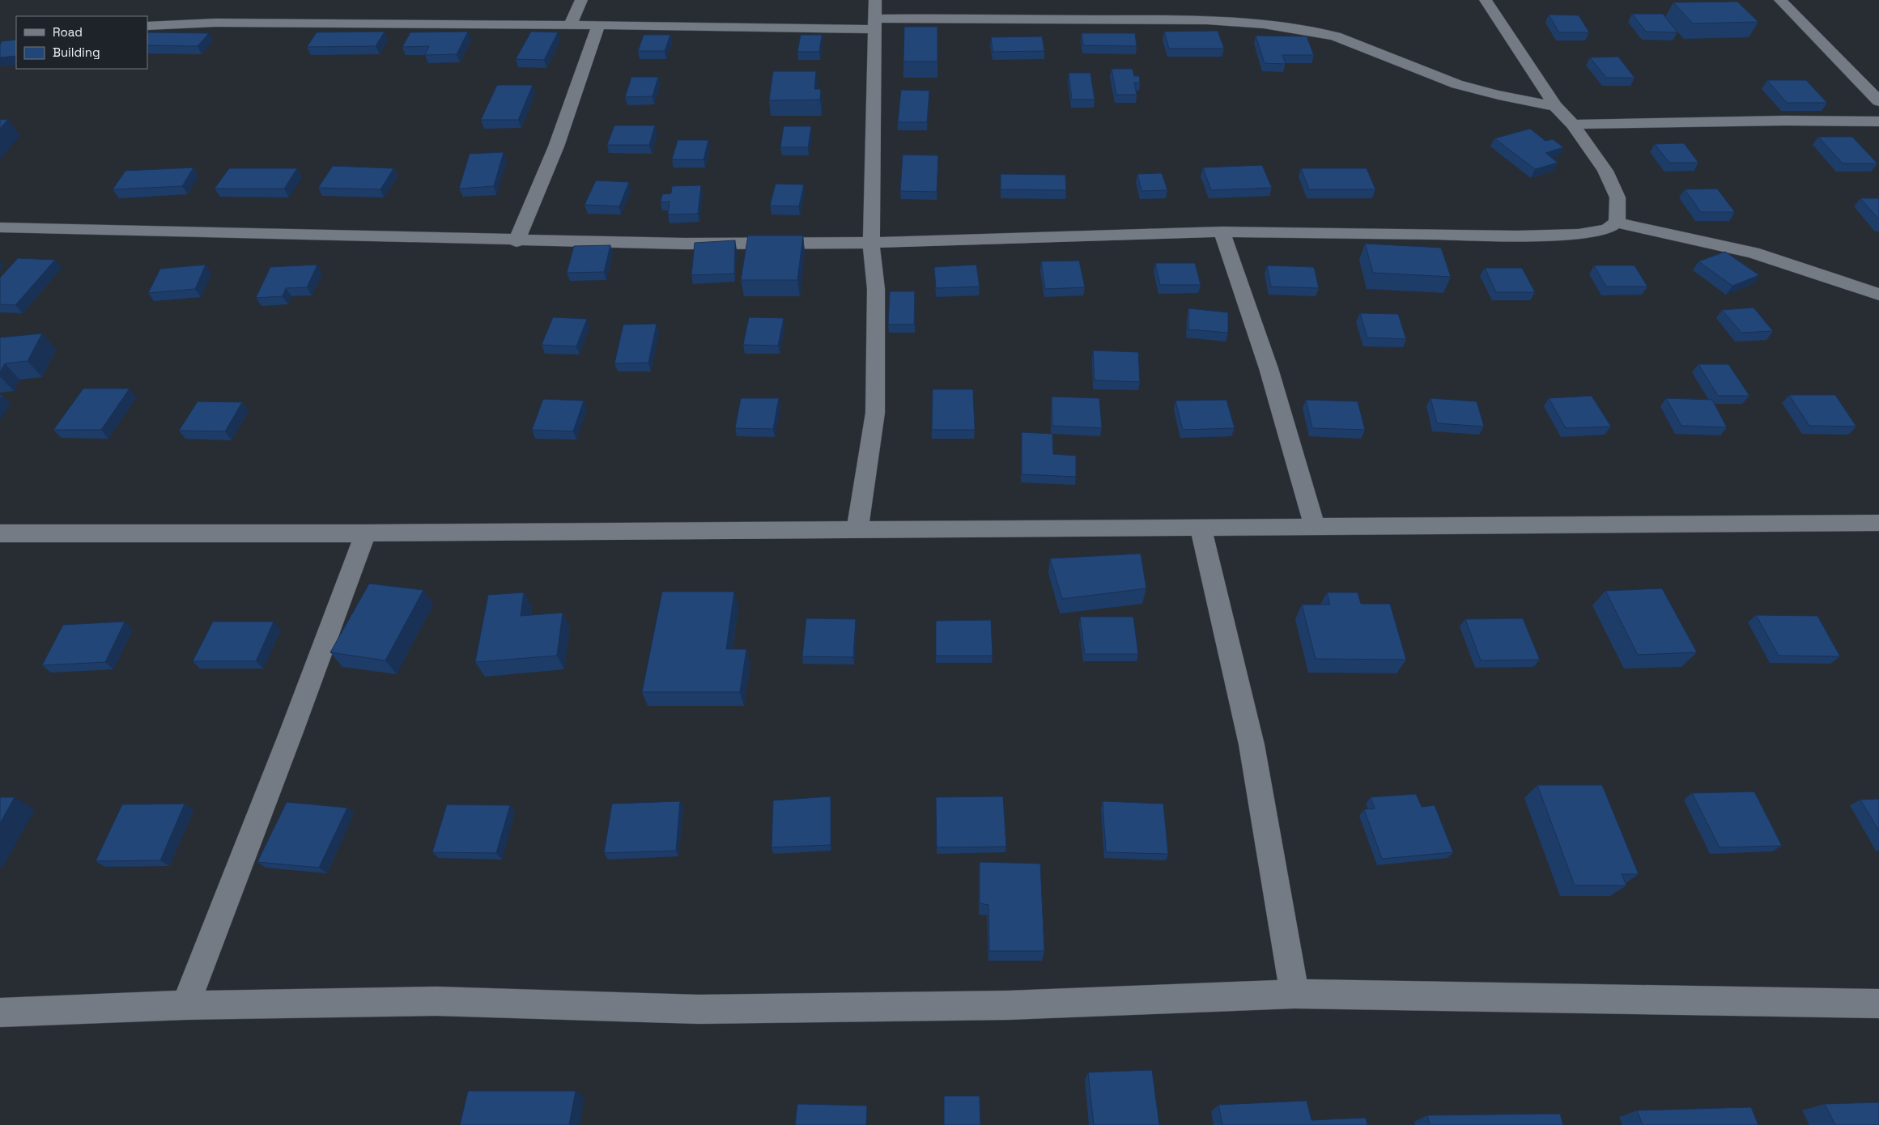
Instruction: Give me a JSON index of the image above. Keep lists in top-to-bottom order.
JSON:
{
  "legend": ["Road", "Building"]
}
